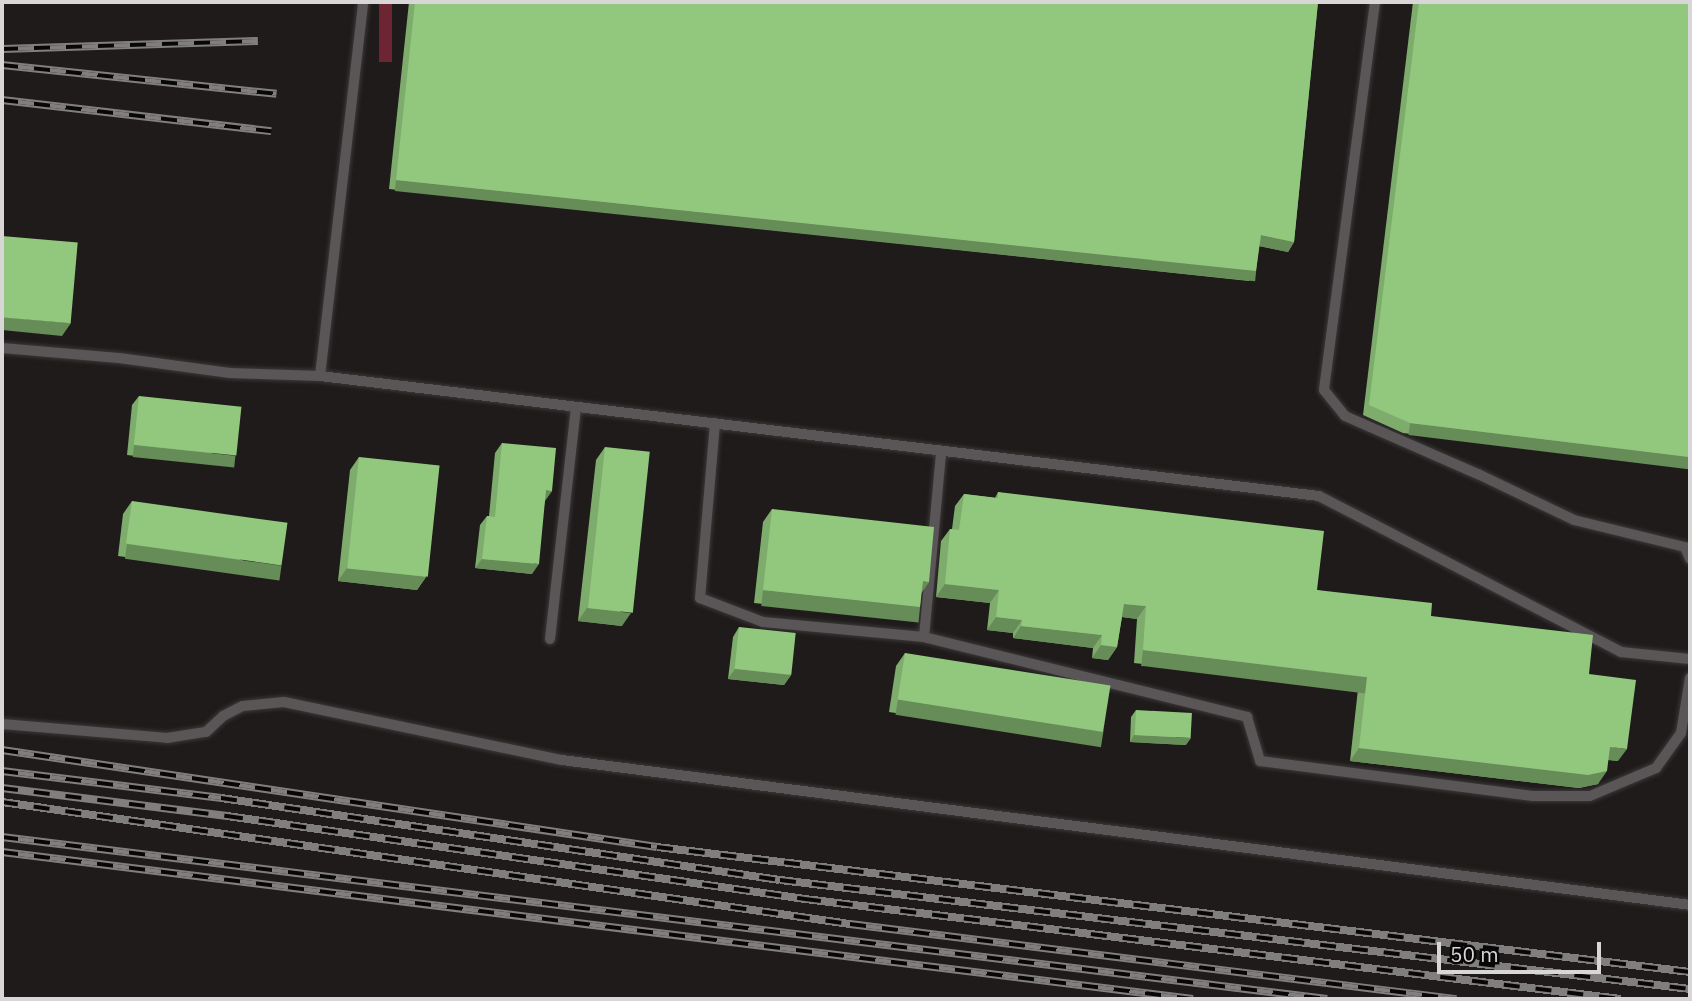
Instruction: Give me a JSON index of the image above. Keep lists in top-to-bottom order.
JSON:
{
  "scale_bar": "50 m"
}
